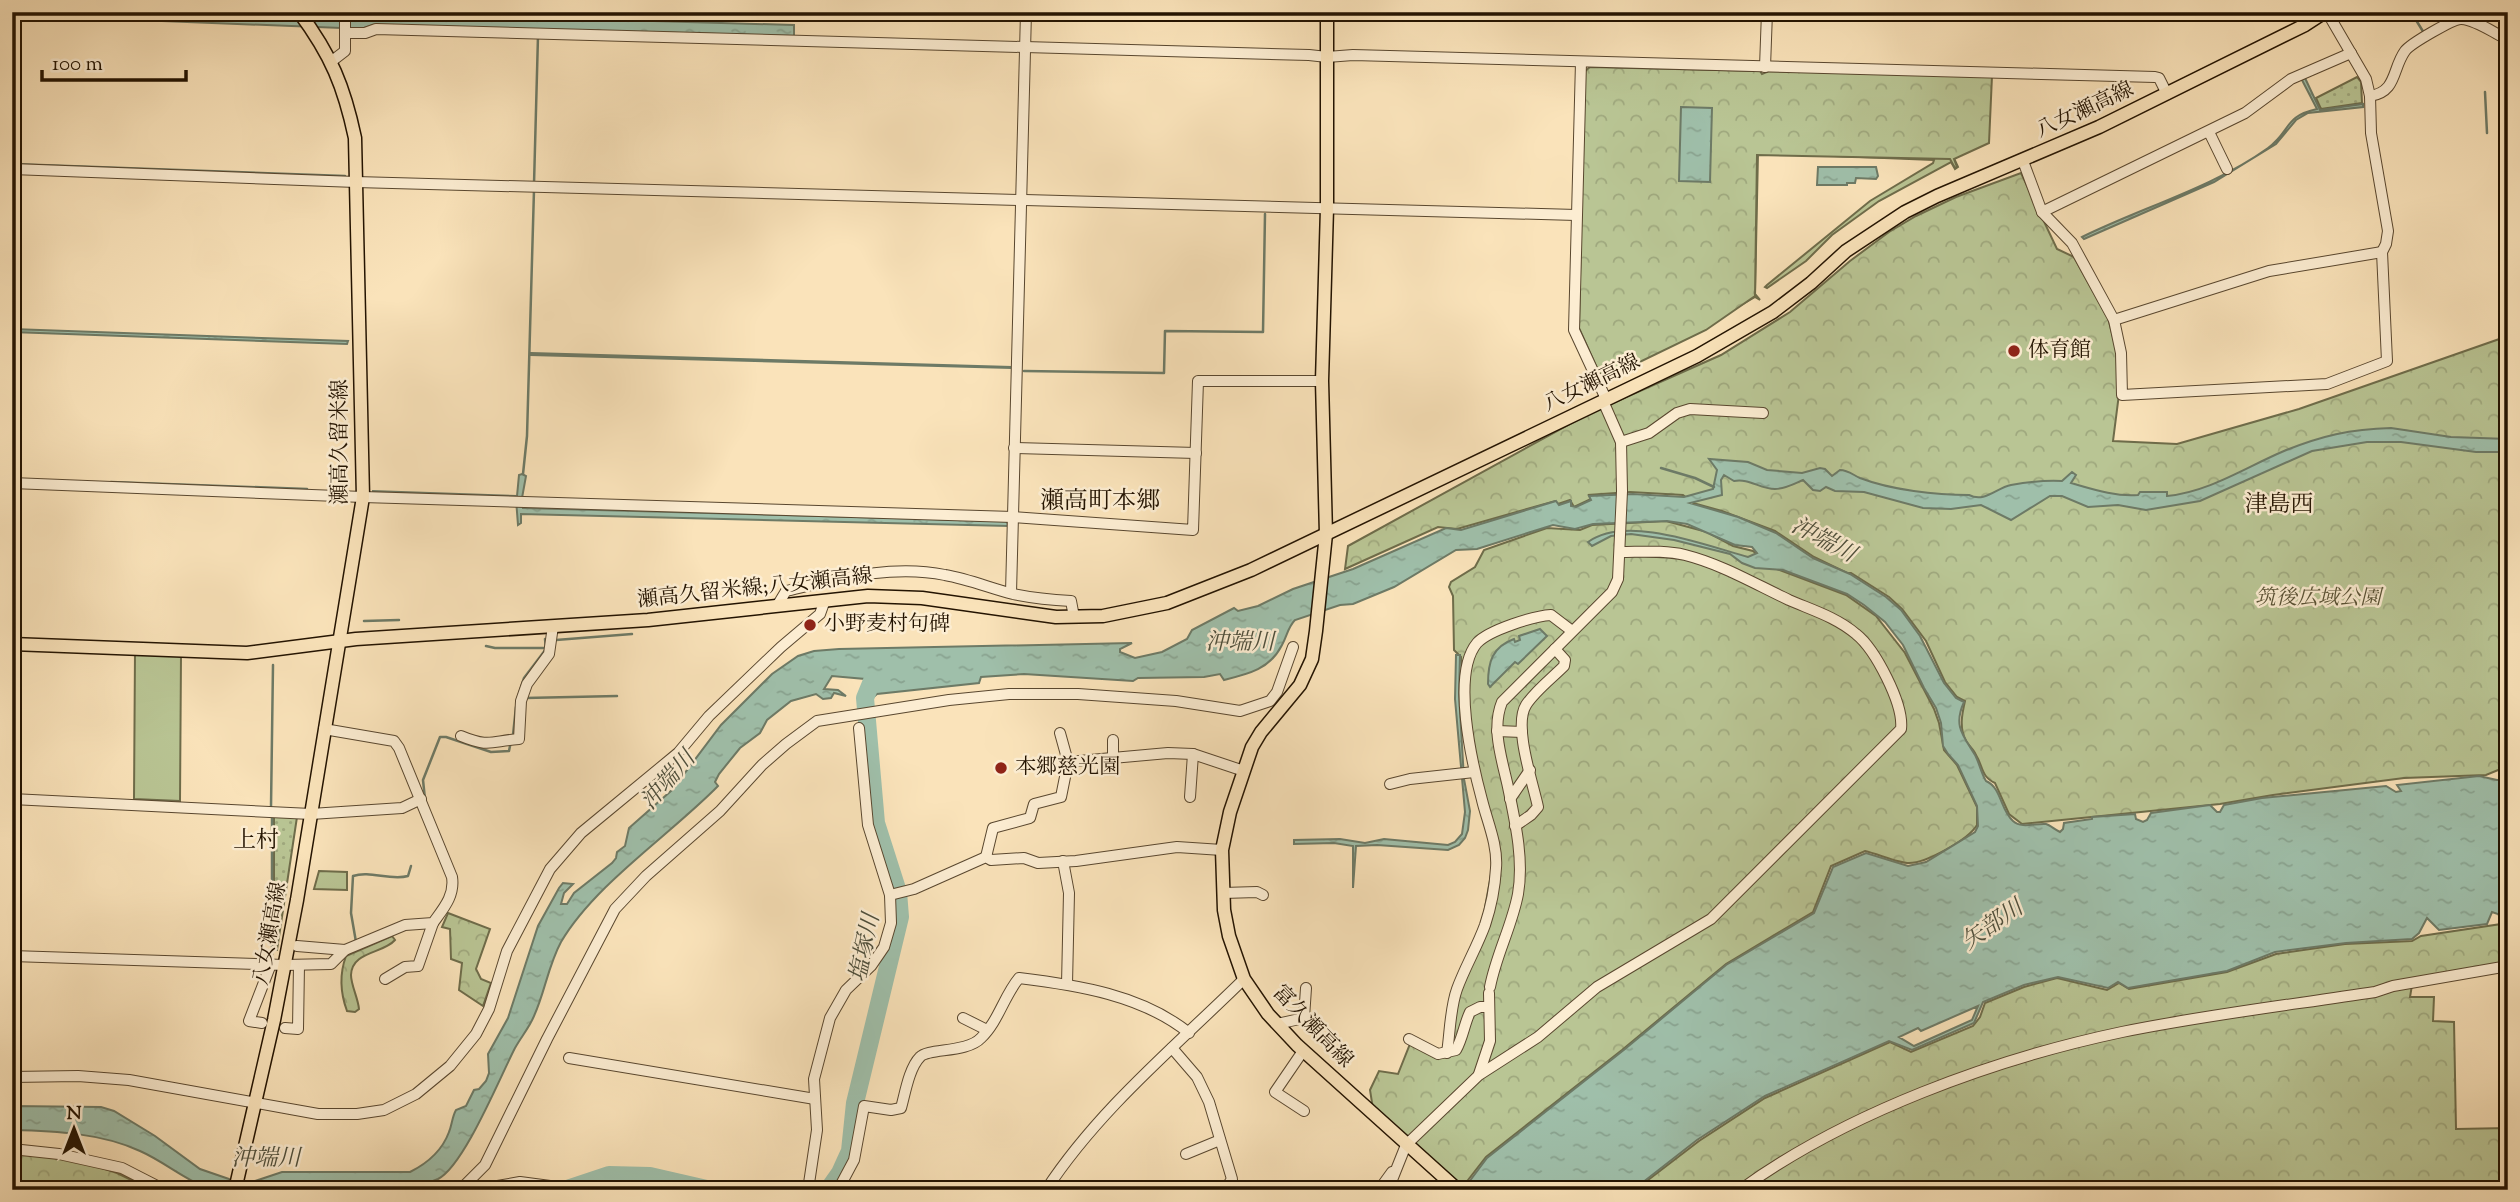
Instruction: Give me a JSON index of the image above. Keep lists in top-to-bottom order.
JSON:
{
  "streets": {
    "main road": [
      "八女瀬高線",
      "瀬高久留米線",
      "瀬高久留米線;八女瀬高線",
      "富久瀬高線"
    ]
  },
  "crossings": [
    ["八女瀬高線", "瀬高久留米線"],
    ["八女瀬高線", "瀬高久留米線;八女瀬高線"],
    ["八女瀬高線", "富久瀬高線"],
    ["瀬高久留米線", "瀬高久留米線;八女瀬高線"],
    ["瀬高久留米線;八女瀬高線", "富久瀬高線"]
  ],
  "districts": ["瀬高町本郷", "津島西", "上村"],
  "water": ["沖端川", "矢部川", "塩塚川"],
  "parks": ["筑後広域公園"],
  "places": ["体育館", "小野麦村句碑", "本郷慈光園"],
  "scale_bar": "100 m",
  "north": "top"
}
